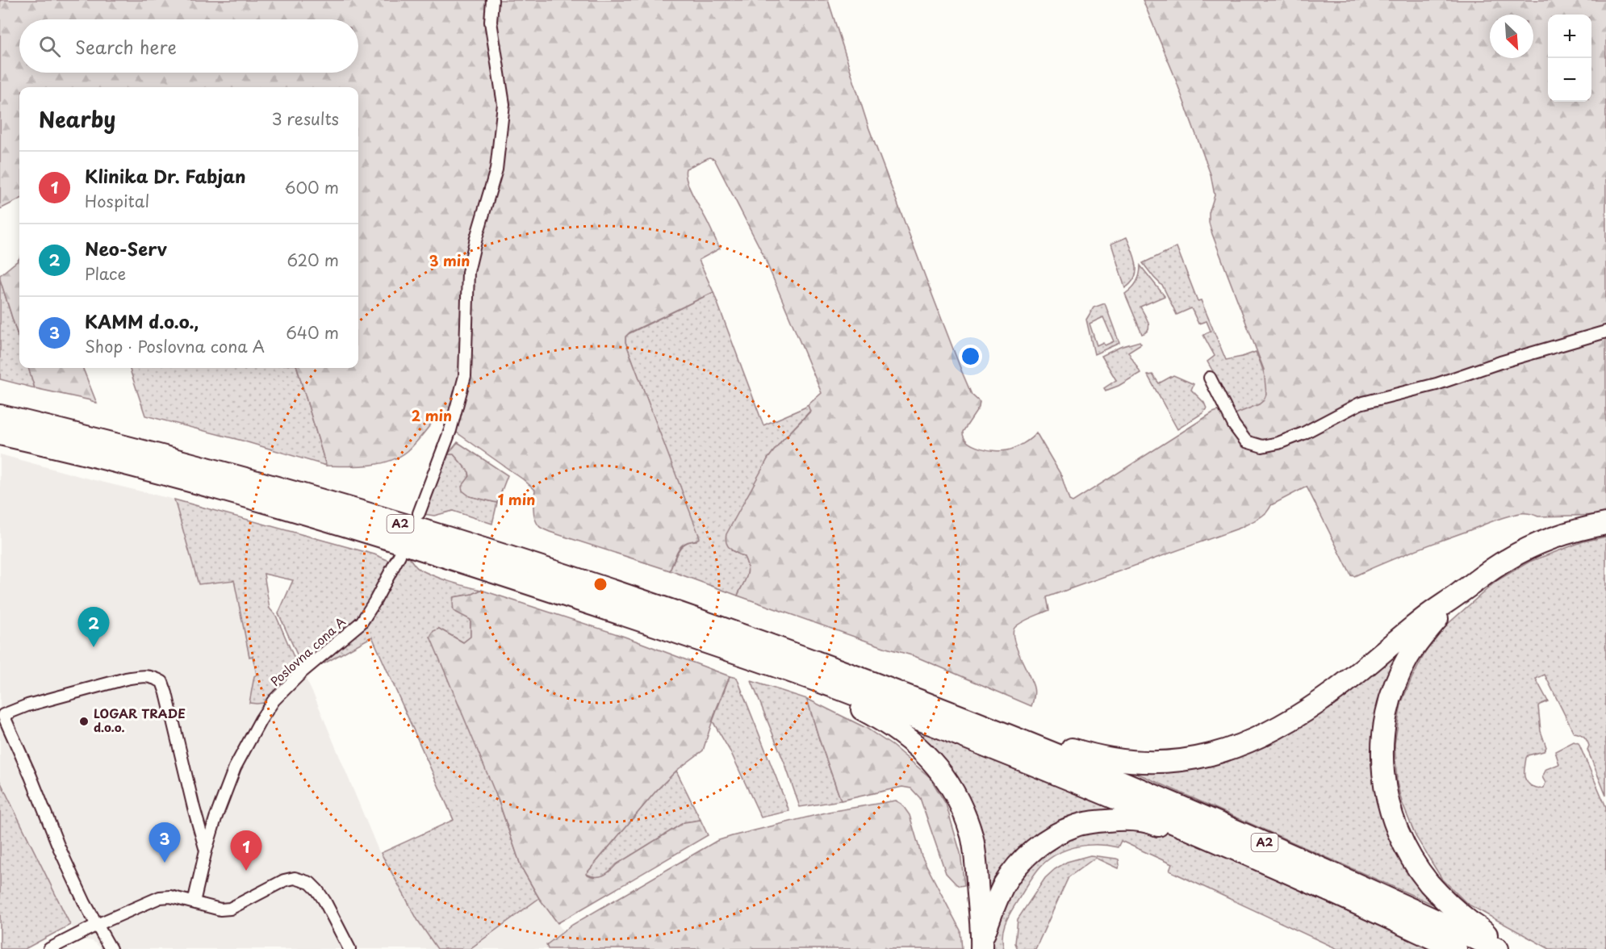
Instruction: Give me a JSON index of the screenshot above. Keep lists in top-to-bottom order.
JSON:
{
  "streets": {
    "highway": ["A2"],
    "street": ["Poslovna cona A"]
  },
  "places": ["LOGAR TRADE d.o.o."],
  "north": "bottom right",
  "page": {
    "map_buttons": ["+", "−"],
    "search": "Search here",
    "heading": ["Nearby", "3 results"],
    "list": [
      {
        "mark": "1",
        "name": "Klinika Dr. Fabjan",
        "note": "Hospital",
        "value": "600 m"
      },
      {
        "mark": "2",
        "name": "Neo-Serv",
        "note": "Place",
        "value": "620 m"
      },
      {
        "mark": "3",
        "name": "KAMM d.o.o.,",
        "note": "Shop · Poslovna cona A",
        "value": "640 m"
      }
    ],
    "pins": ["2", "3", "1"]
  },
  "rings": ["3 min", "2 min", "1 min"]
}
